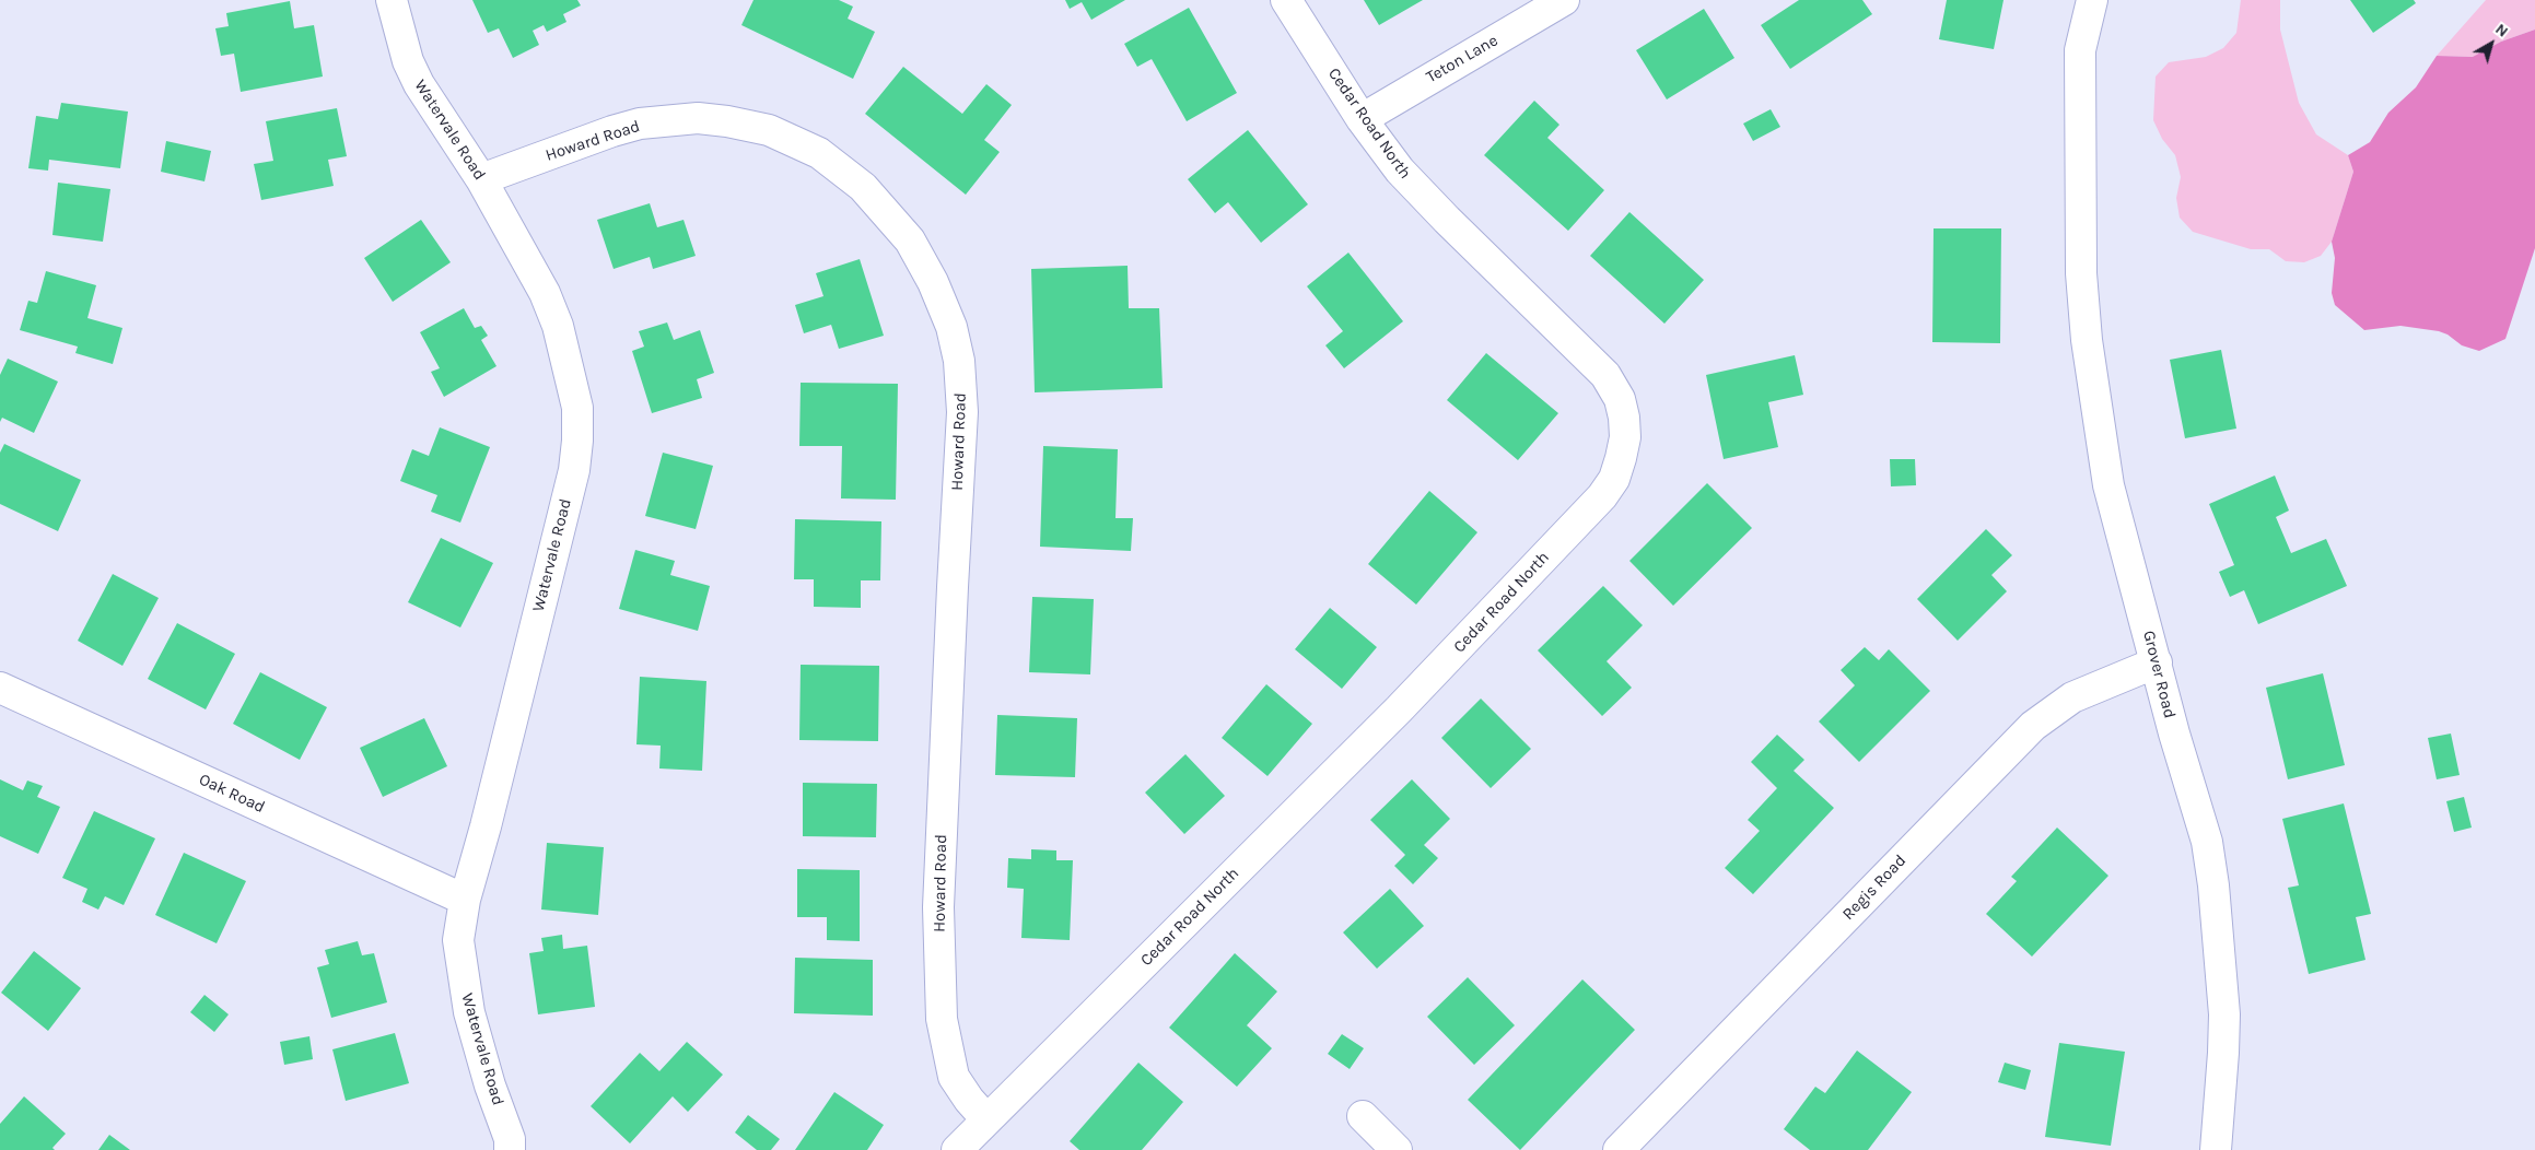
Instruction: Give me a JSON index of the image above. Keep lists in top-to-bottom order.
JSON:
{
  "streets": {
    "street": [
      "Teton Lane",
      "Cedar Road North",
      "Watervale Road",
      "Howard Road",
      "Grover Road",
      "Oak Road",
      "Regis Road"
    ]
  },
  "crossings": [
    ["Teton Lane", "Cedar Road North"],
    ["Cedar Road North", "Howard Road"],
    ["Watervale Road", "Howard Road"],
    ["Watervale Road", "Oak Road"],
    ["Grover Road", "Regis Road"]
  ],
  "north": "top right"
}
